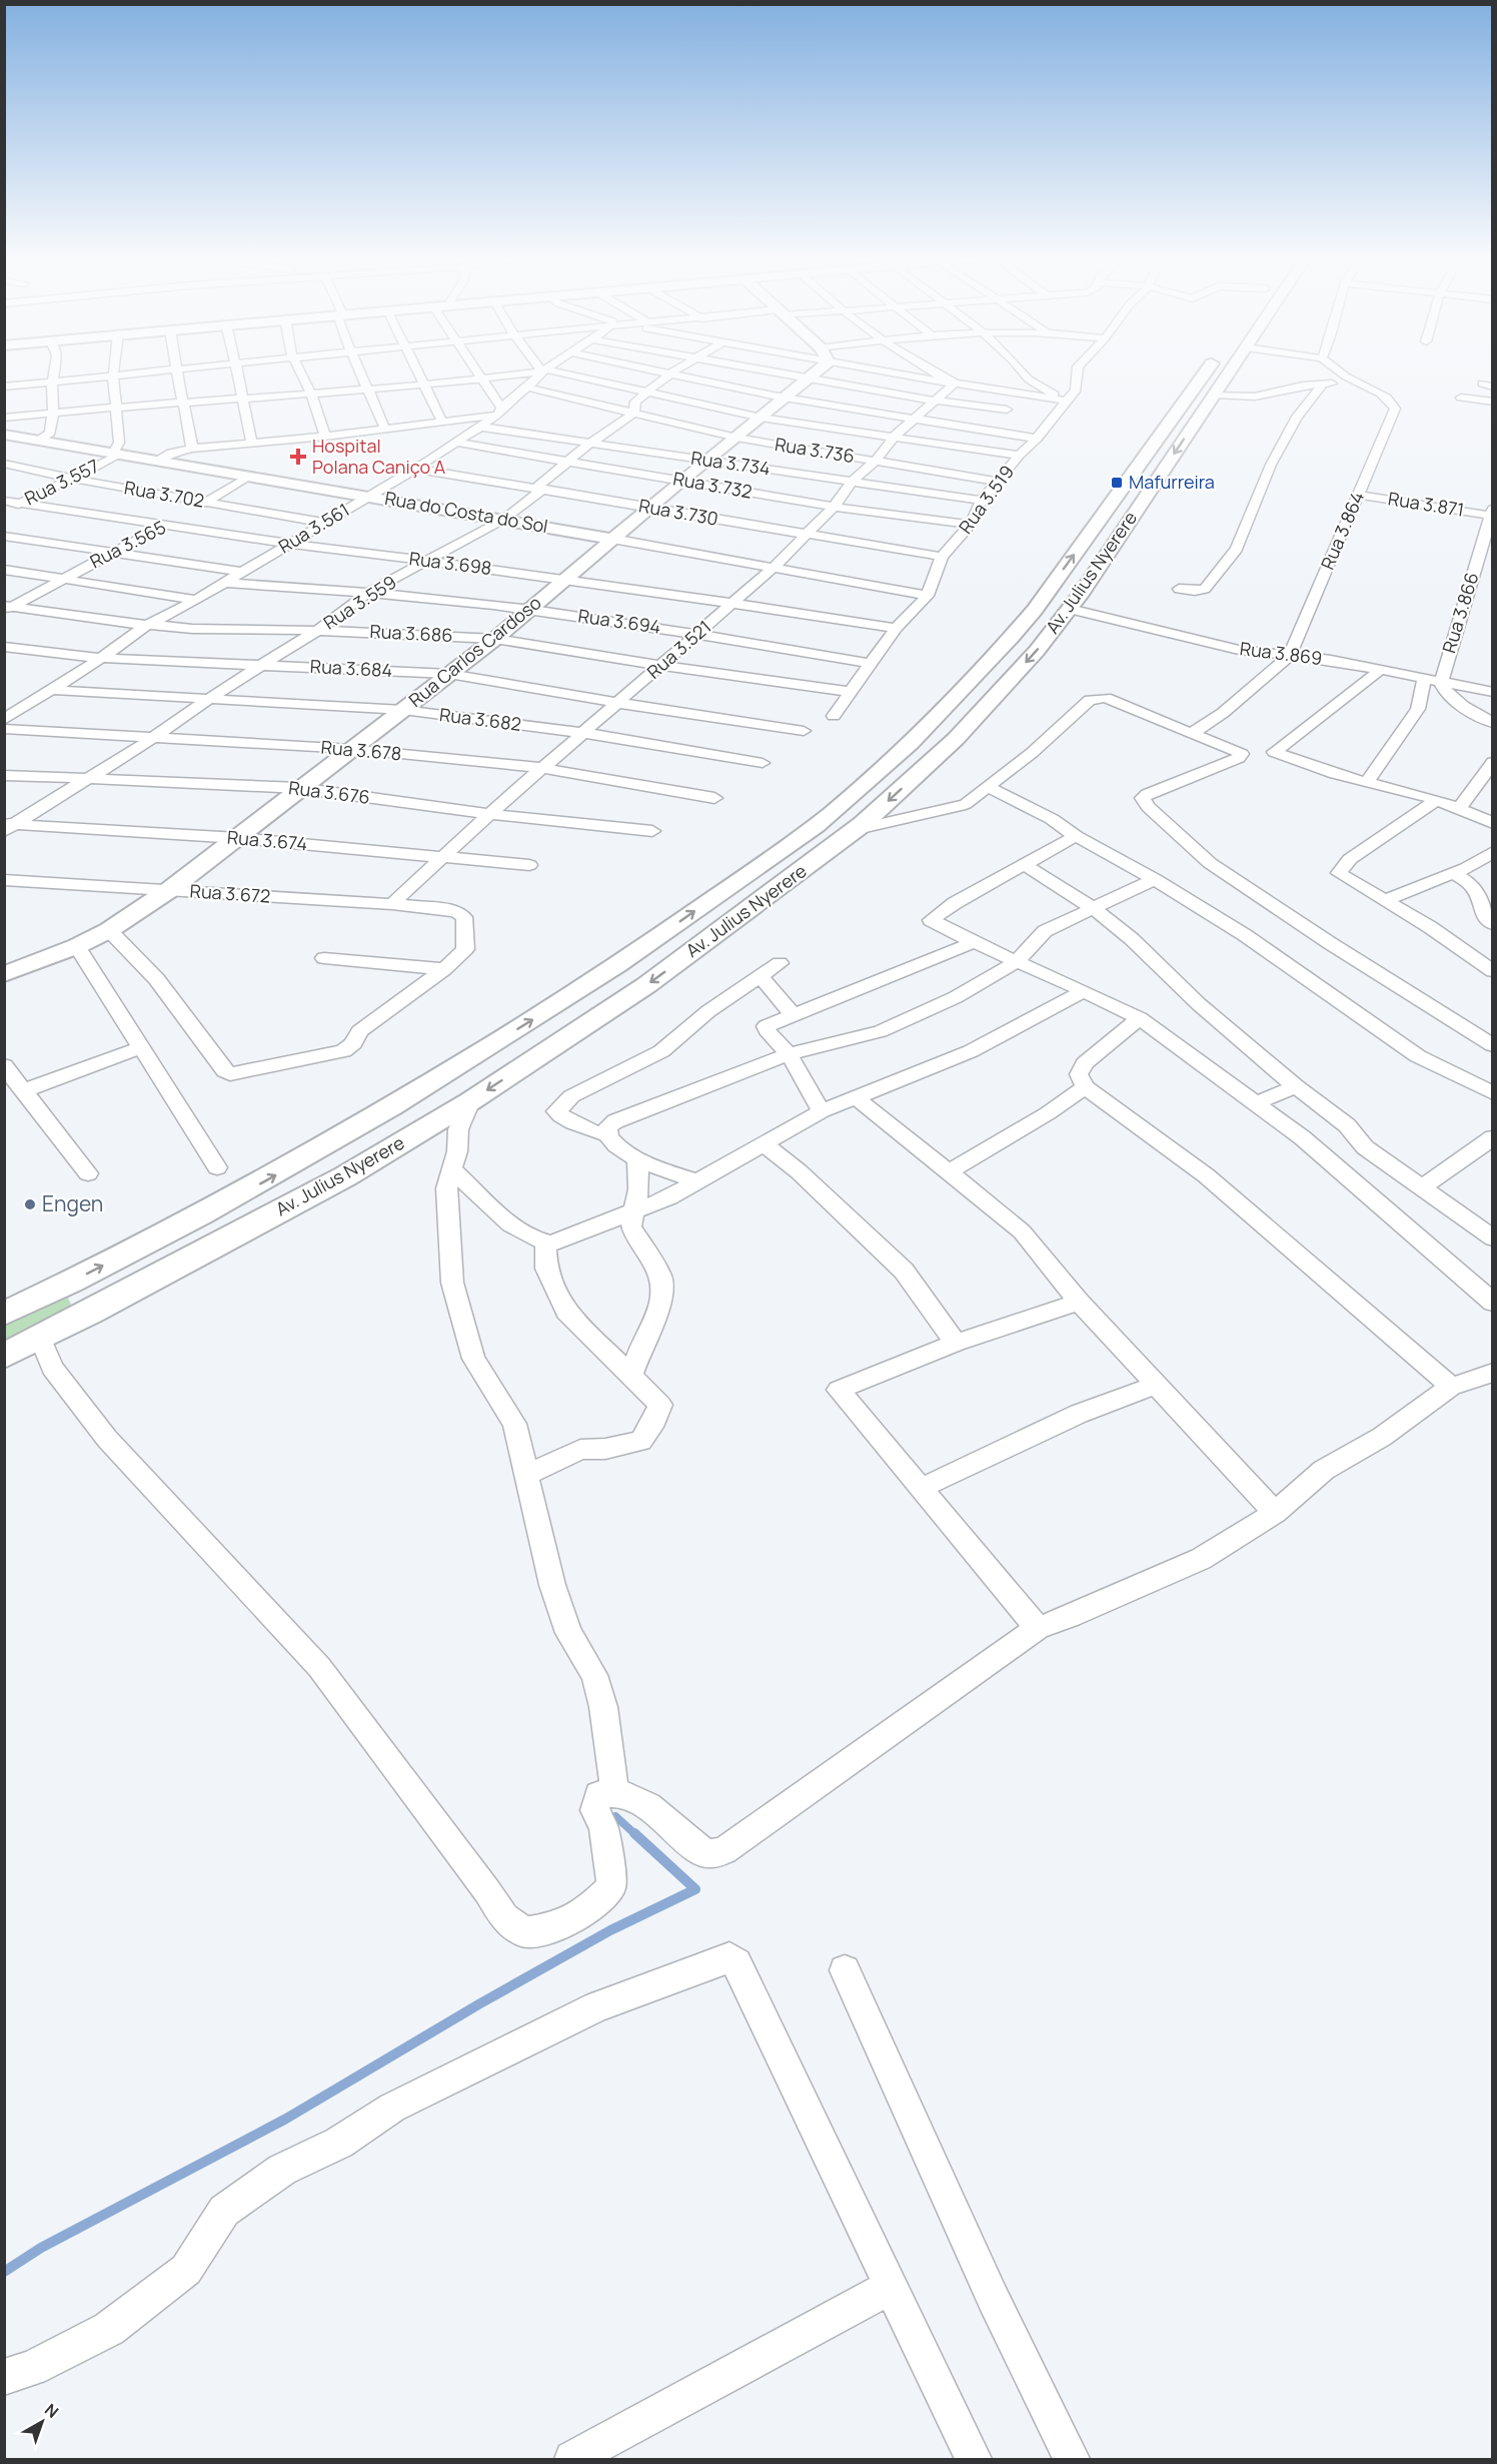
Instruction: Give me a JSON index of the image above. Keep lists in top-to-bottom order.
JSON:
{
  "streets": {
    "main road": ["Rua do Costa do Sol", "Av. Julius Nyerere", "Rua Carlos Cardoso"],
    "street": [
      "Rua 3.736",
      "Rua 3.734",
      "Rua 3.557",
      "Rua 3.732",
      "Rua 3.702",
      "Rua 3.519",
      "Rua 3.871",
      "Rua 3.730",
      "Rua 3.561",
      "Rua 3.864",
      "Rua 3.565",
      "Rua 3.698",
      "Rua 3.559",
      "Rua 3.866",
      "Rua 3.694",
      "Rua 3.686",
      "Rua 3.521",
      "Rua 3.869",
      "Rua 3.684",
      "Rua 3.682",
      "Rua 3.678",
      "Rua 3.676",
      "Rua 3.674",
      "Rua 3.672"
    ]
  },
  "crossings": [
    ["Rua 3.736", "Rua 3.519"],
    ["Rua 3.736", "Rua 3.561"],
    ["Rua 3.736", "Rua 3.559"],
    ["Rua 3.736", "Rua 3.521"],
    ["Rua 3.736", "Rua Carlos Cardoso"],
    ["Rua 3.734", "Rua 3.519"],
    ["Rua 3.734", "Rua 3.561"],
    ["Rua 3.734", "Rua 3.559"],
    ["Rua 3.734", "Rua 3.521"],
    ["Rua 3.734", "Rua Carlos Cardoso"],
    ["Rua 3.557", "Rua 3.702"],
    ["Rua 3.557", "Rua do Costa do Sol"],
    ["Rua 3.557", "Rua 3.698"],
    ["Rua 3.732", "Rua 3.519"],
    ["Rua 3.732", "Rua 3.561"],
    ["Rua 3.732", "Rua 3.559"],
    ["Rua 3.732", "Rua 3.521"],
    ["Rua 3.732", "Rua Carlos Cardoso"],
    ["Rua 3.702", "Rua 3.561"],
    ["Rua 3.702", "Rua 3.565"],
    ["Rua 3.519", "Rua do Costa do Sol"],
    ["Rua 3.519", "Rua 3.730"],
    ["Rua 3.519", "Rua 3.698"],
    ["Rua 3.519", "Rua 3.694"],
    ["Rua 3.519", "Rua 3.686"],
    ["Rua 3.871", "Rua 3.864"],
    ["Rua 3.871", "Rua 3.866"],
    ["Rua do Costa do Sol", "Rua 3.561"],
    ["Rua do Costa do Sol", "Rua 3.565"],
    ["Rua do Costa do Sol", "Rua 3.559"],
    ["Rua do Costa do Sol", "Rua 3.521"],
    ["Rua do Costa do Sol", "Rua Carlos Cardoso"],
    ["Rua 3.730", "Rua 3.561"],
    ["Rua 3.730", "Rua 3.559"],
    ["Rua 3.730", "Rua 3.521"],
    ["Rua 3.730", "Rua Carlos Cardoso"],
    ["Rua 3.561", "Rua 3.698"],
    ["Rua 3.561", "Rua 3.694"],
    ["Rua 3.561", "Rua 3.686"],
    ["Rua 3.561", "Rua 3.684"],
    ["Rua 3.561", "Rua 3.682"],
    ["Rua 3.864", "Rua 3.869"],
    ["Rua 3.565", "Rua 3.698"],
    ["Rua 3.565", "Rua 3.686"],
    ["Rua 3.698", "Rua 3.559"],
    ["Rua 3.698", "Rua 3.521"],
    ["Rua 3.698", "Rua Carlos Cardoso"],
    ["Av. Julius Nyerere", "Rua 3.869"],
    ["Rua 3.559", "Rua 3.694"],
    ["Rua 3.559", "Rua 3.686"],
    ["Rua 3.559", "Rua 3.684"],
    ["Rua 3.559", "Rua 3.682"],
    ["Rua 3.559", "Rua 3.678"],
    ["Rua 3.559", "Rua 3.676"],
    ["Rua 3.559", "Rua 3.674"],
    ["Rua 3.866", "Rua 3.869"],
    ["Rua 3.694", "Rua 3.521"],
    ["Rua 3.694", "Rua Carlos Cardoso"],
    ["Rua 3.686", "Rua 3.521"],
    ["Rua 3.686", "Rua Carlos Cardoso"],
    ["Rua 3.521", "Rua 3.684"],
    ["Rua 3.521", "Rua 3.682"],
    ["Rua 3.521", "Rua 3.678"],
    ["Rua 3.521", "Rua 3.676"],
    ["Rua 3.521", "Rua 3.674"],
    ["Rua 3.521", "Rua 3.672"],
    ["Rua Carlos Cardoso", "Rua 3.684"],
    ["Rua Carlos Cardoso", "Rua 3.682"],
    ["Rua Carlos Cardoso", "Rua 3.678"],
    ["Rua Carlos Cardoso", "Rua 3.676"],
    ["Rua Carlos Cardoso", "Rua 3.674"],
    ["Rua Carlos Cardoso", "Rua 3.672"]
  ],
  "places": {
    "health": ["Hospital Polana Caniço A"],
    "transit": ["Mafurreira"],
    "other": ["Engen"]
  },
  "north": "top right"
}
